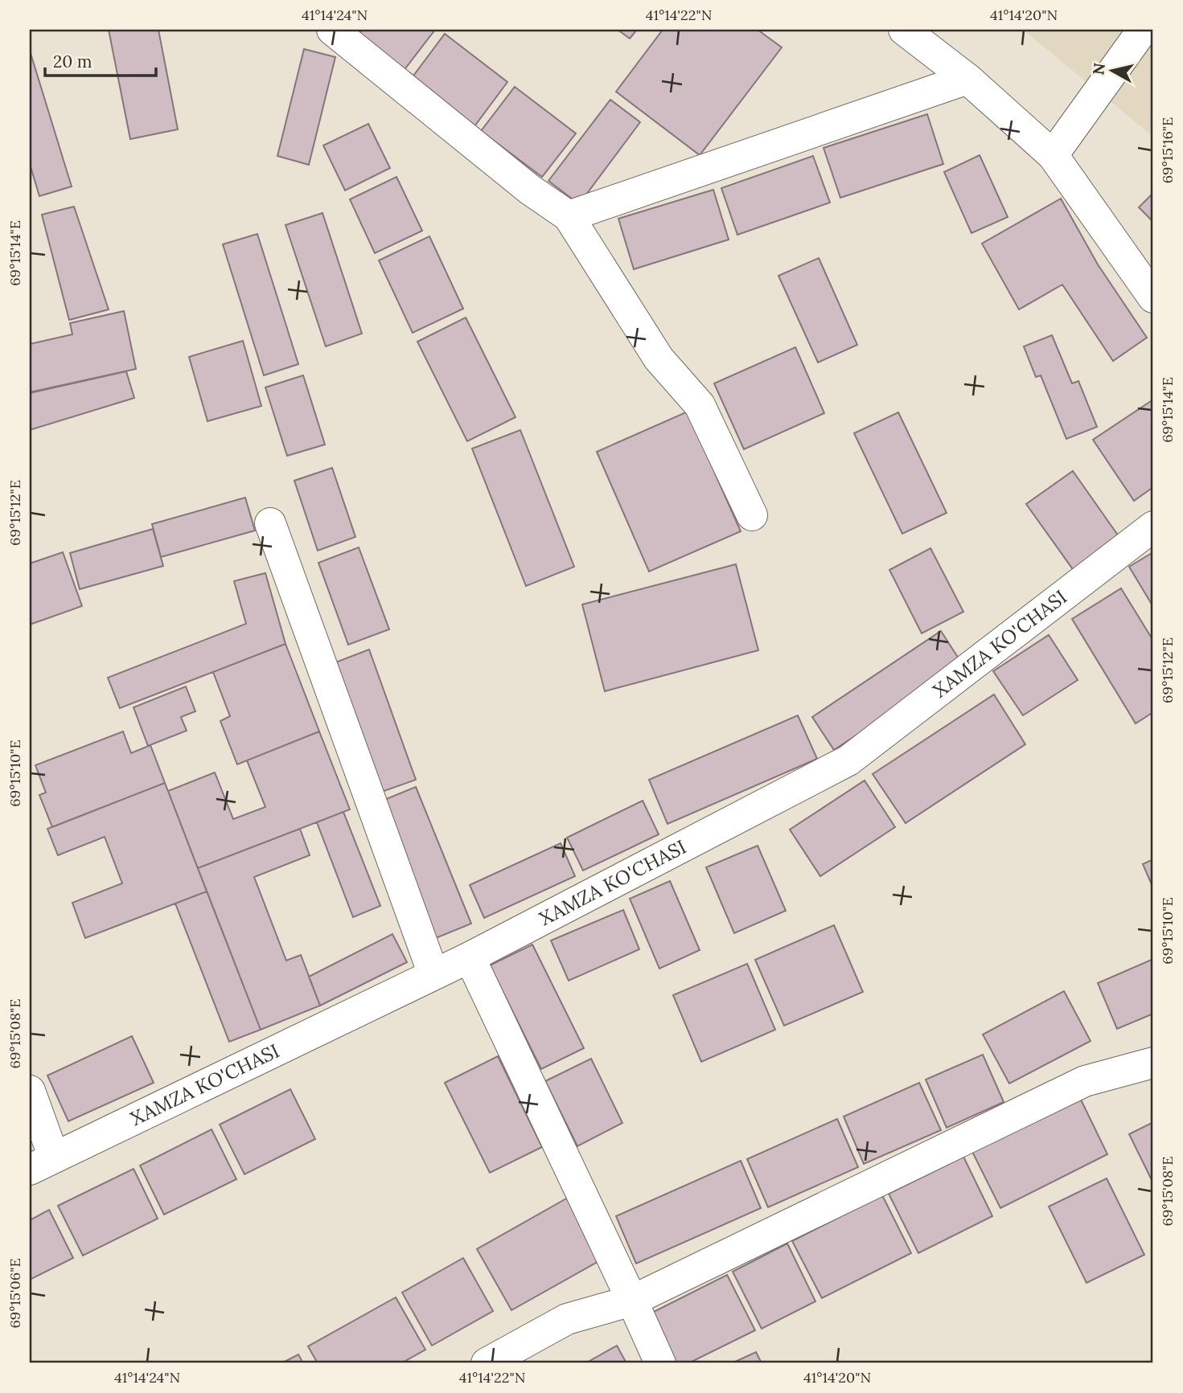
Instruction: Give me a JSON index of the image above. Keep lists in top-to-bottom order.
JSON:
{
  "streets": {
    "street": ["XAMZA KO'CHASI"]
  },
  "scale_bar": "20 m",
  "north": "left",
  "coordinates": [
    "41°14'24\"N",
    "41°14'22\"N",
    "41°14'20\"N",
    "69°15'16\"E",
    "69°15'14\"E",
    "69°15'12\"E",
    "69°15'10\"E",
    "69°15'08\"E",
    "69°15'06\"E"
  ]
}
